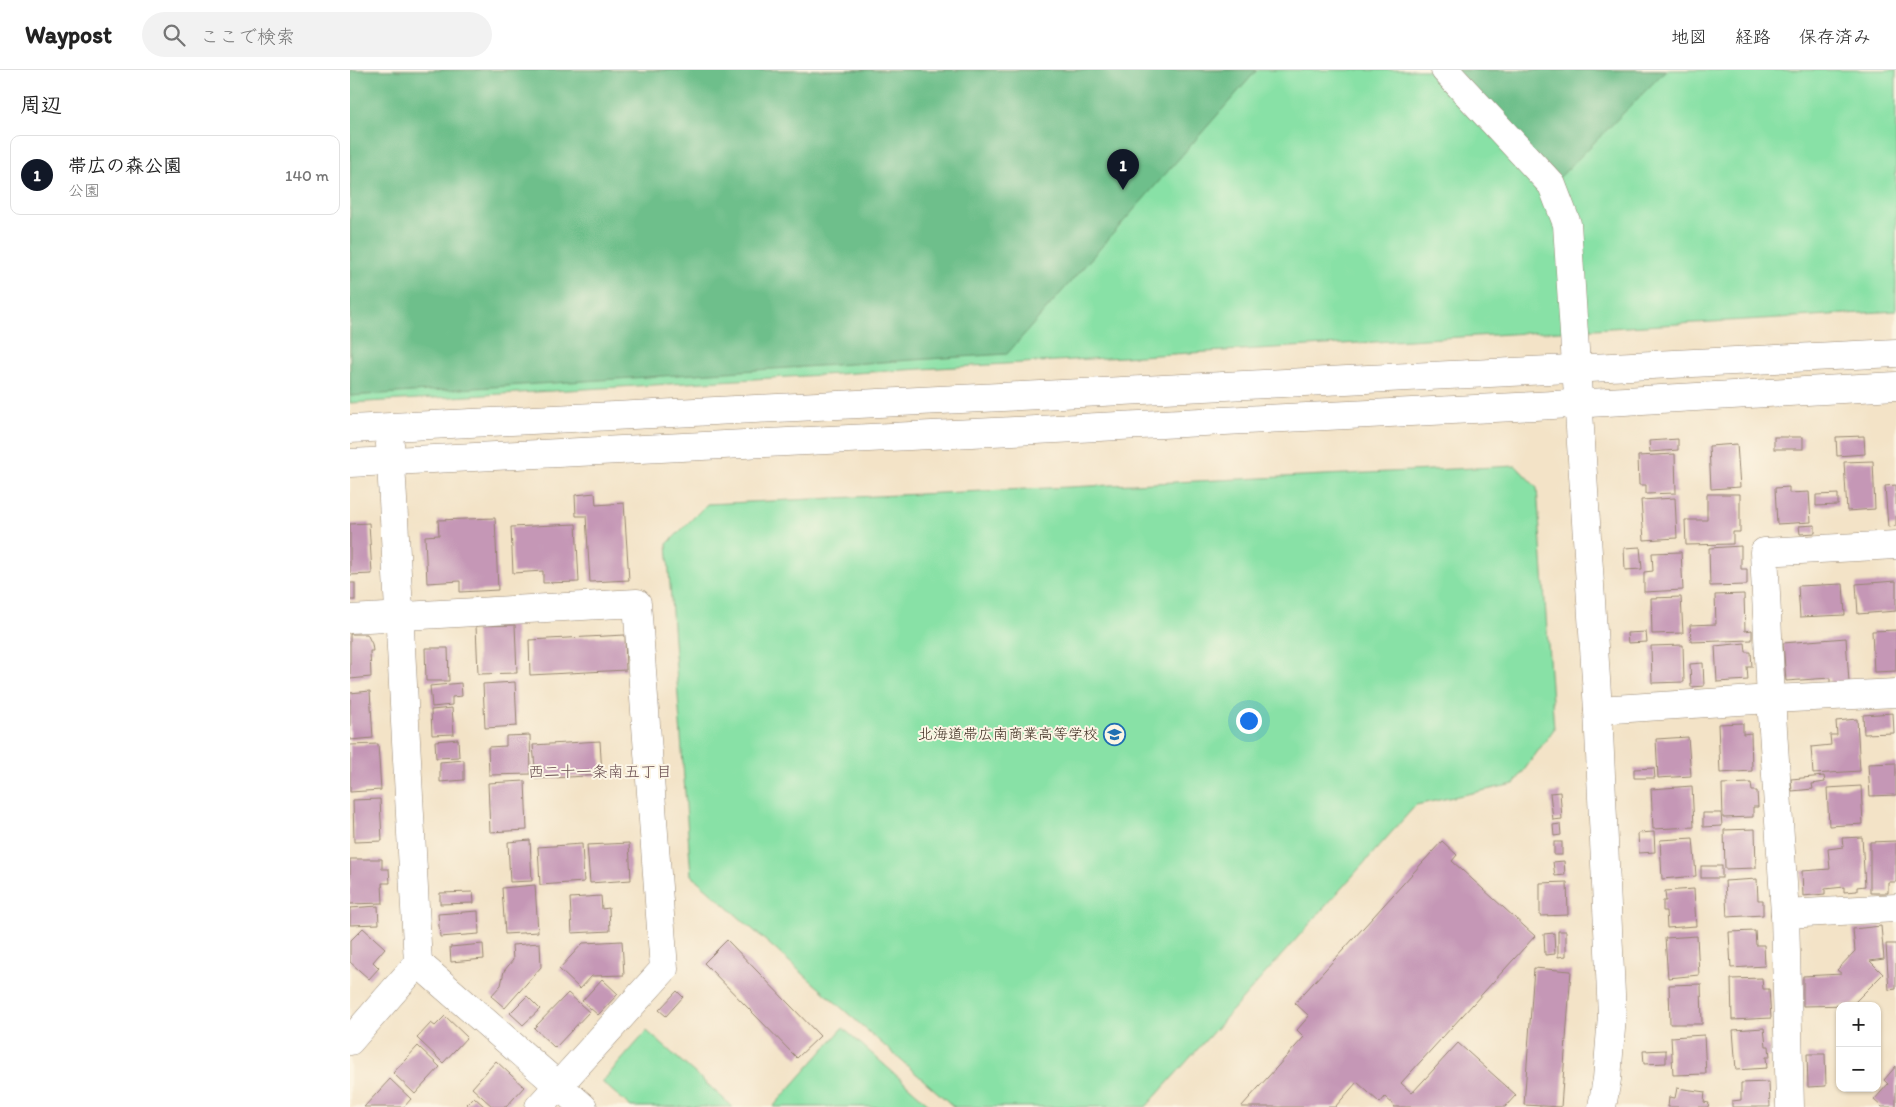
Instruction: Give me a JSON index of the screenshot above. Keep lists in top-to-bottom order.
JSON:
{
  "districts": ["西二十一条南五丁目"],
  "places": {
    "school or university": ["北海道帯広南商業高等学校"]
  },
  "page": {
    "header": "Waypost",
    "search": "ここで検索",
    "nav": ["地図", "経路", "保存済み"],
    "heading": "周辺",
    "list": [
      {
        "mark": "1",
        "name": "帯広の森公園",
        "note": "公園",
        "value": "140 m"
      }
    ],
    "pins": "1",
    "map_buttons": ["+", "−"]
  }
}
